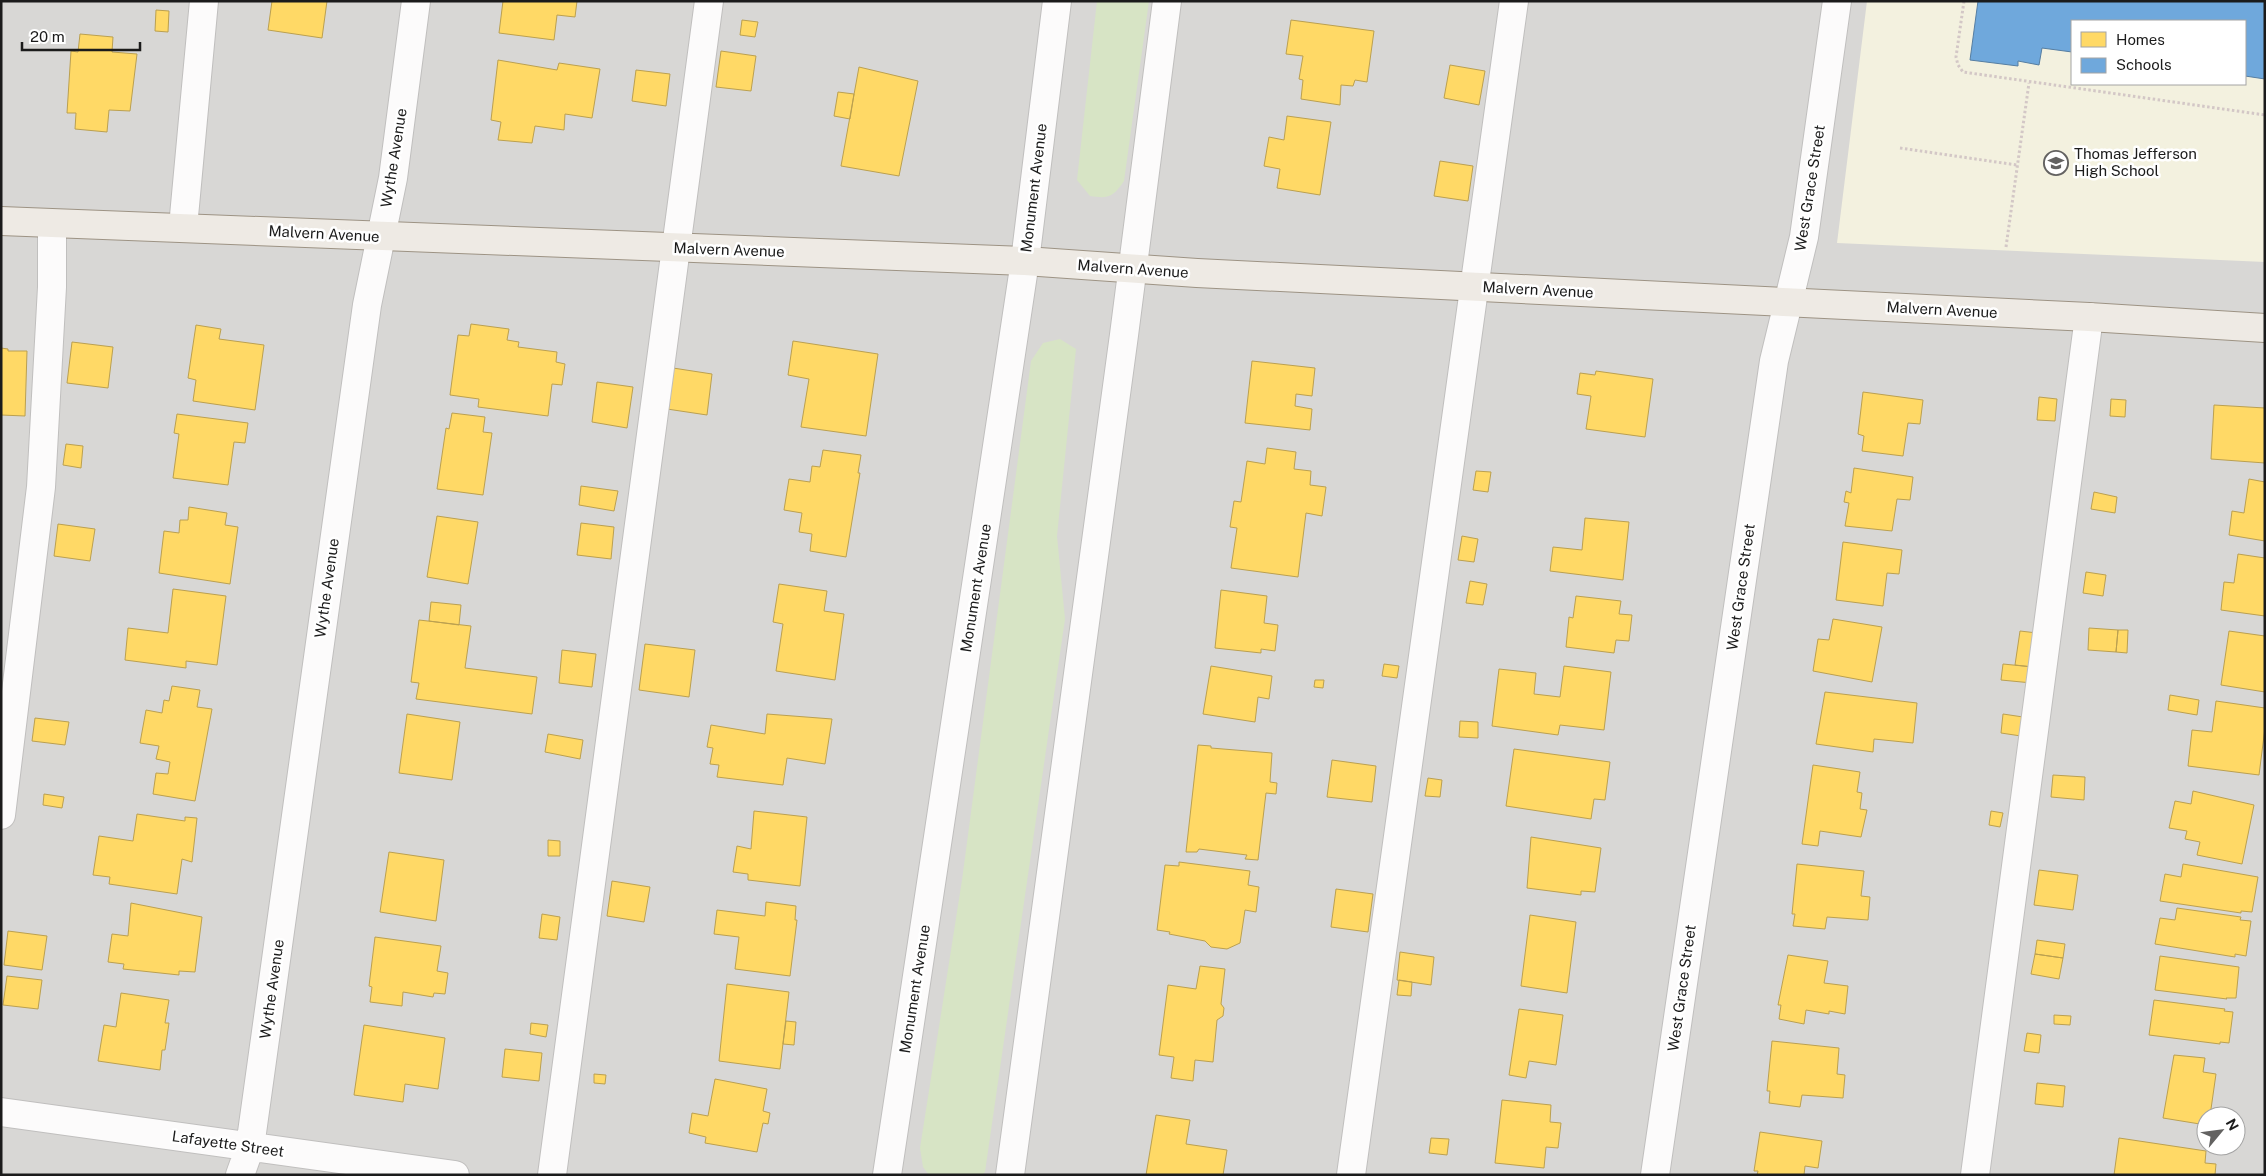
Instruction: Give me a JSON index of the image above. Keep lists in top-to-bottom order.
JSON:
{
  "streets": {
    "main road": ["Malvern Avenue"],
    "street": [
      "Wythe Avenue",
      "Monument Avenue",
      "West Grace Street",
      "Lafayette Street"
    ]
  },
  "crossings": [
    ["Wythe Avenue", "Malvern Avenue"],
    ["Wythe Avenue", "Lafayette Street"],
    ["Monument Avenue", "Malvern Avenue"],
    ["West Grace Street", "Malvern Avenue"]
  ],
  "places": {
    "school or university": ["Thomas Jefferson High School"]
  },
  "legend": ["Homes", "Schools"],
  "scale_bar": "20 m",
  "north": "top right"
}
